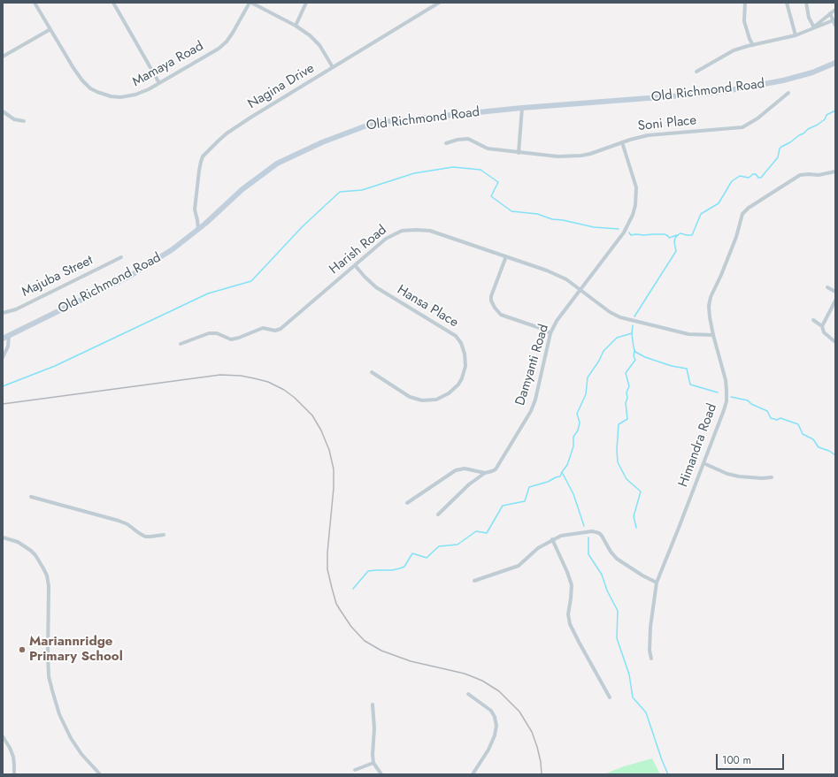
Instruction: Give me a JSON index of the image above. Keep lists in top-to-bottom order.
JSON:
{
  "streets": {
    "street": [
      "Mamaya Road",
      "Nagina Drive",
      "Old Richmond Road",
      "Soni Place",
      "Harish Road",
      "Majuba Street",
      "Hansa Place",
      "Damyanti Road",
      "Himandra Road"
    ]
  },
  "crossings": [
    ["Nagina Drive", "Old Richmond Road"],
    ["Soni Place", "Damyanti Road"],
    ["Harish Road", "Hansa Place"],
    ["Harish Road", "Damyanti Road"]
  ],
  "places": ["Mariannridge Primary School"],
  "scale_bar": "100 m"
}
